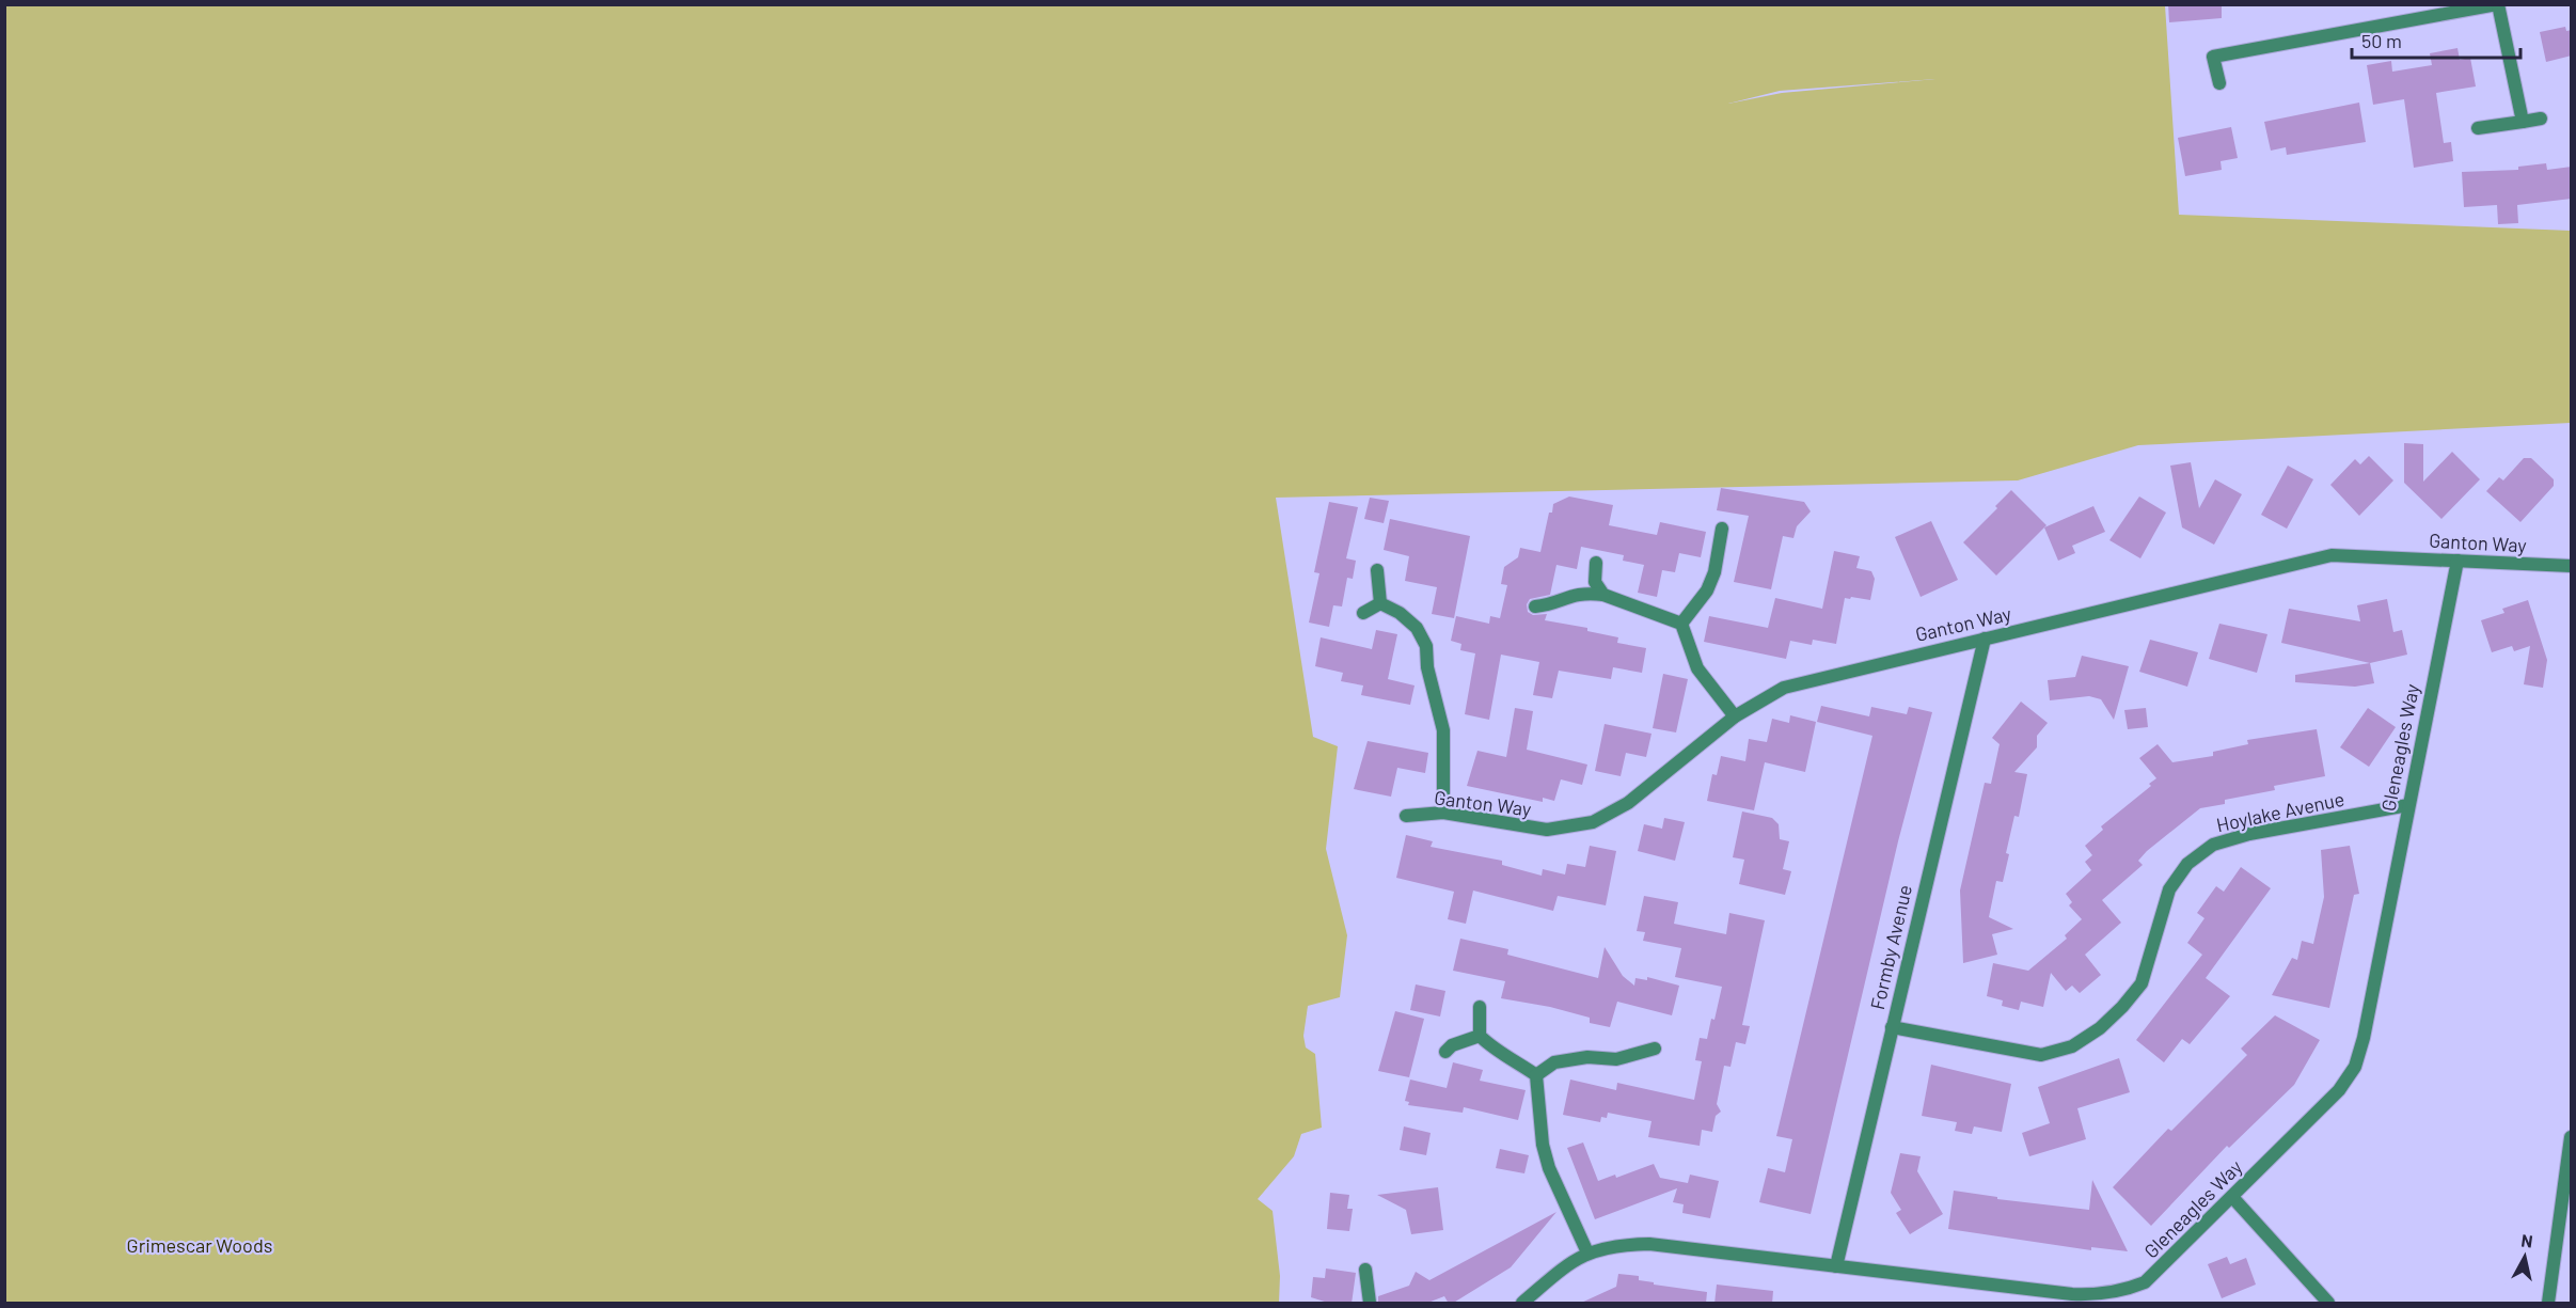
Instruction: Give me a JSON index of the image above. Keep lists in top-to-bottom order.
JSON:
{
  "streets": {
    "street": [
      "Ganton Way",
      "Gleneagles Way",
      "Hoylake Avenue",
      "Formby Avenue"
    ]
  },
  "crossings": [
    ["Ganton Way", "Gleneagles Way"],
    ["Ganton Way", "Formby Avenue"],
    ["Gleneagles Way", "Hoylake Avenue"],
    ["Gleneagles Way", "Formby Avenue"],
    ["Hoylake Avenue", "Formby Avenue"]
  ],
  "parks": ["Grimescar Woods"],
  "scale_bar": "50 m",
  "north": "top"
}
